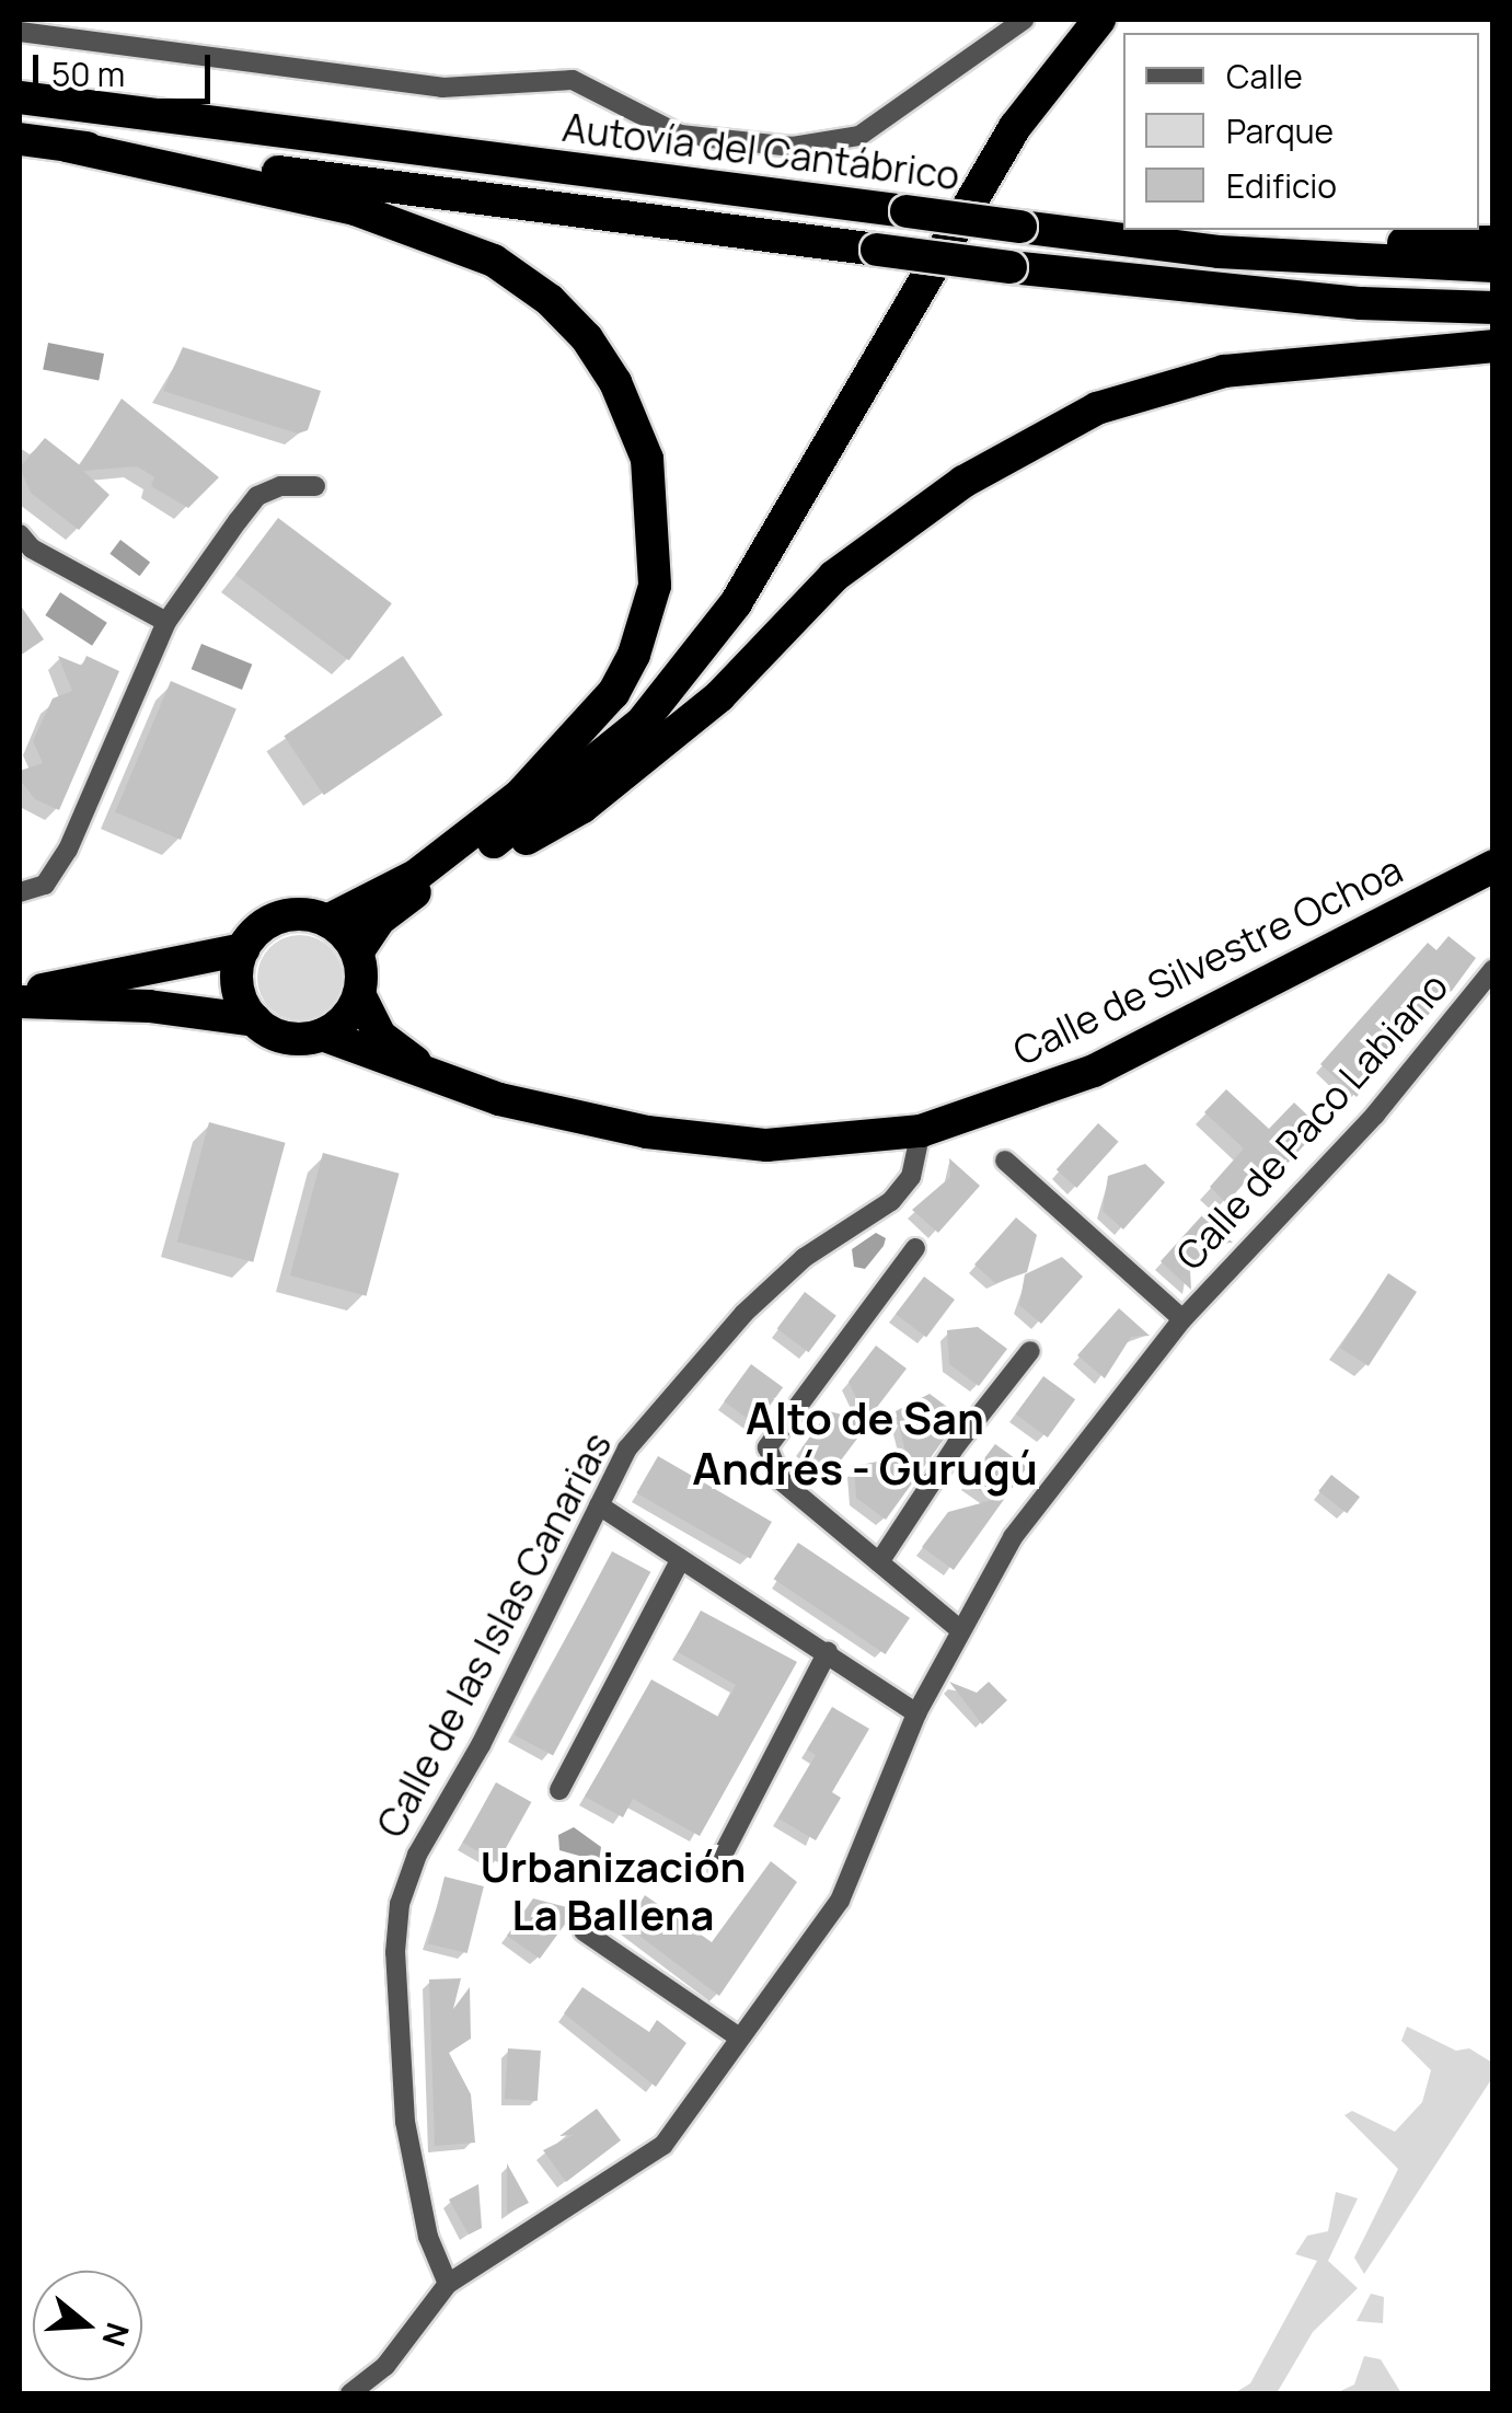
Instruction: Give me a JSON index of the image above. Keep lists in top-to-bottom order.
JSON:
{
  "streets": {
    "highway": ["Autovía del Cantábrico", "Calle de Silvestre Ochoa"],
    "street": ["Calle de Paco Labiano", "Calle de las Islas Canarias"]
  },
  "crossings": [
    ["Calle de Silvestre Ochoa", "Calle de las Islas Canarias"],
    ["Calle de Paco Labiano", "Calle de las Islas Canarias"]
  ],
  "districts": ["Alto de San Andrés - Gurugú", "Urbanización La Ballena"],
  "legend": ["Calle", "Parque", "Edificio"],
  "scale_bar": "50 m",
  "north": "right"
}
